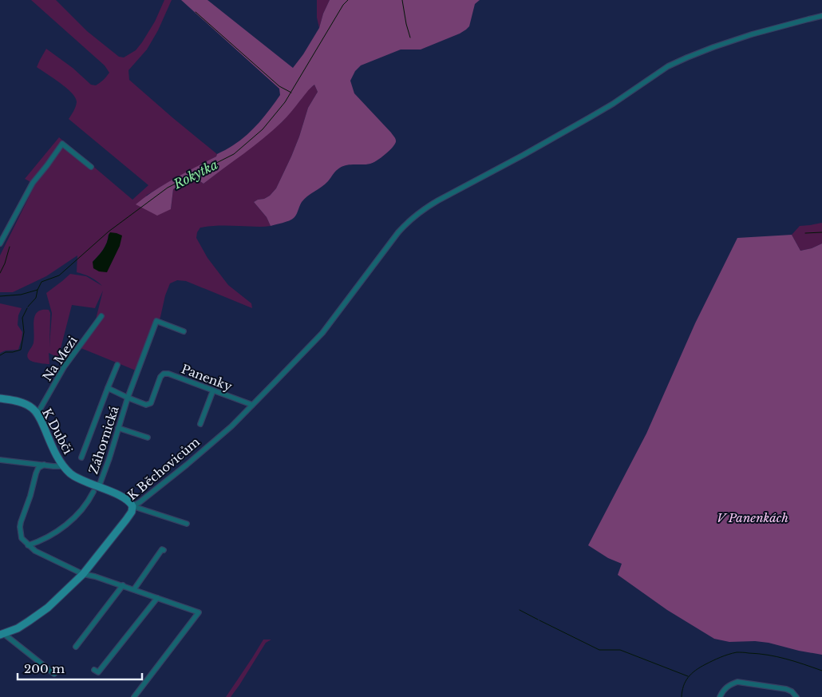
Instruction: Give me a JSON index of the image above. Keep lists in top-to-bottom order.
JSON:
{
  "streets": {
    "street": [
      "Na Mezi",
      "Panenky",
      "K Dubči",
      "Záhornická",
      "K Běchovicům"
    ]
  },
  "crossings": [
    ["Na Mezi", "K Dubči"],
    ["Panenky", "Záhornická"],
    ["Panenky", "K Běchovicům"],
    ["K Dubči", "Záhornická"],
    ["K Dubči", "K Běchovicům"]
  ],
  "water": ["Rokytka"],
  "parks": ["V Panenkách"],
  "scale_bar": "200 m"
}
